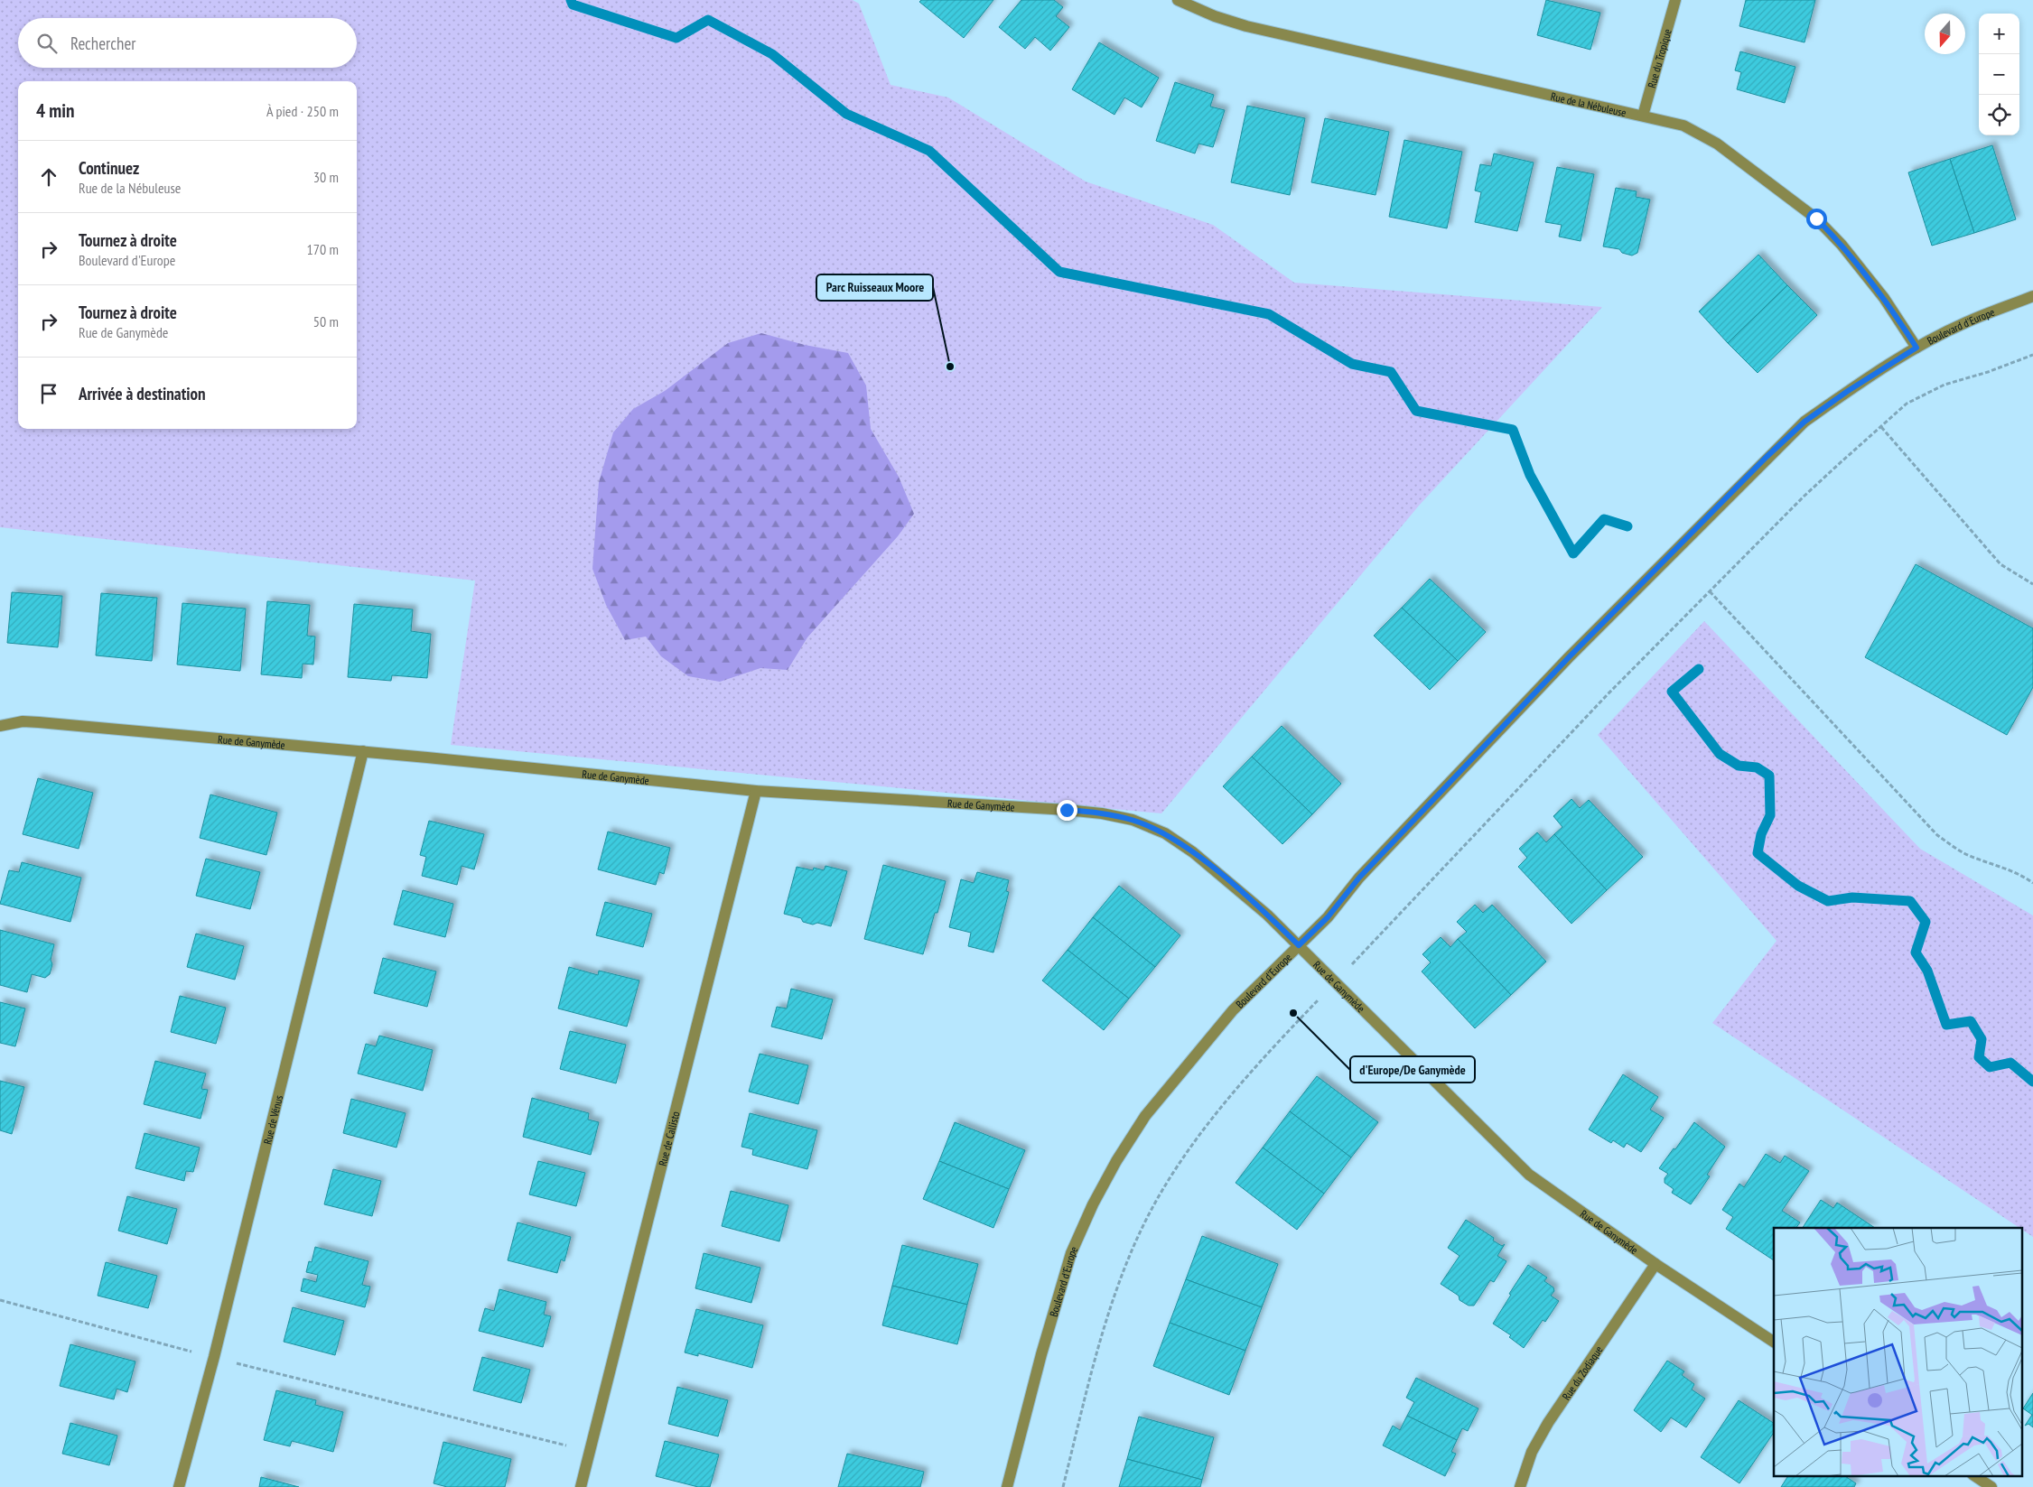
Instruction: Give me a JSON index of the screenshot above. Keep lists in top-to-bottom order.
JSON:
{
  "streets": {
    "street": [
      "Rue du Tropique",
      "Rue de la Nébuleuse",
      "Boulevard d'Europe",
      "Rue de Ganymède",
      "Rue de Vénus",
      "Rue de Callisto",
      "Rue du Zodiaque"
    ]
  },
  "crossings": [
    ["Rue du Tropique", "Rue de la Nébuleuse"],
    ["Rue de la Nébuleuse", "Boulevard d'Europe"],
    ["Boulevard d'Europe", "Rue de Ganymède"],
    ["Rue de Ganymède", "Rue de Vénus"],
    ["Rue de Ganymède", "Rue de Callisto"],
    ["Rue de Ganymède", "Rue du Zodiaque"]
  ],
  "places": ["Parc Ruisseaux Moore", "d'Europe/De Ganymède"],
  "north": "bottom",
  "page": {
    "map_buttons": ["+", "−"],
    "search": "Rechercher",
    "heading": ["4 min", "À pied · 250 m"],
    "list": [
      ["Continuez", "Rue de la Nébuleuse", "30 m"],
      ["Tournez à droite", "Boulevard d'Europe", "170 m"],
      ["Tournez à droite", "Rue de Ganymède", "50 m"],
      "Arrivée à destination"
    ]
  }
}
